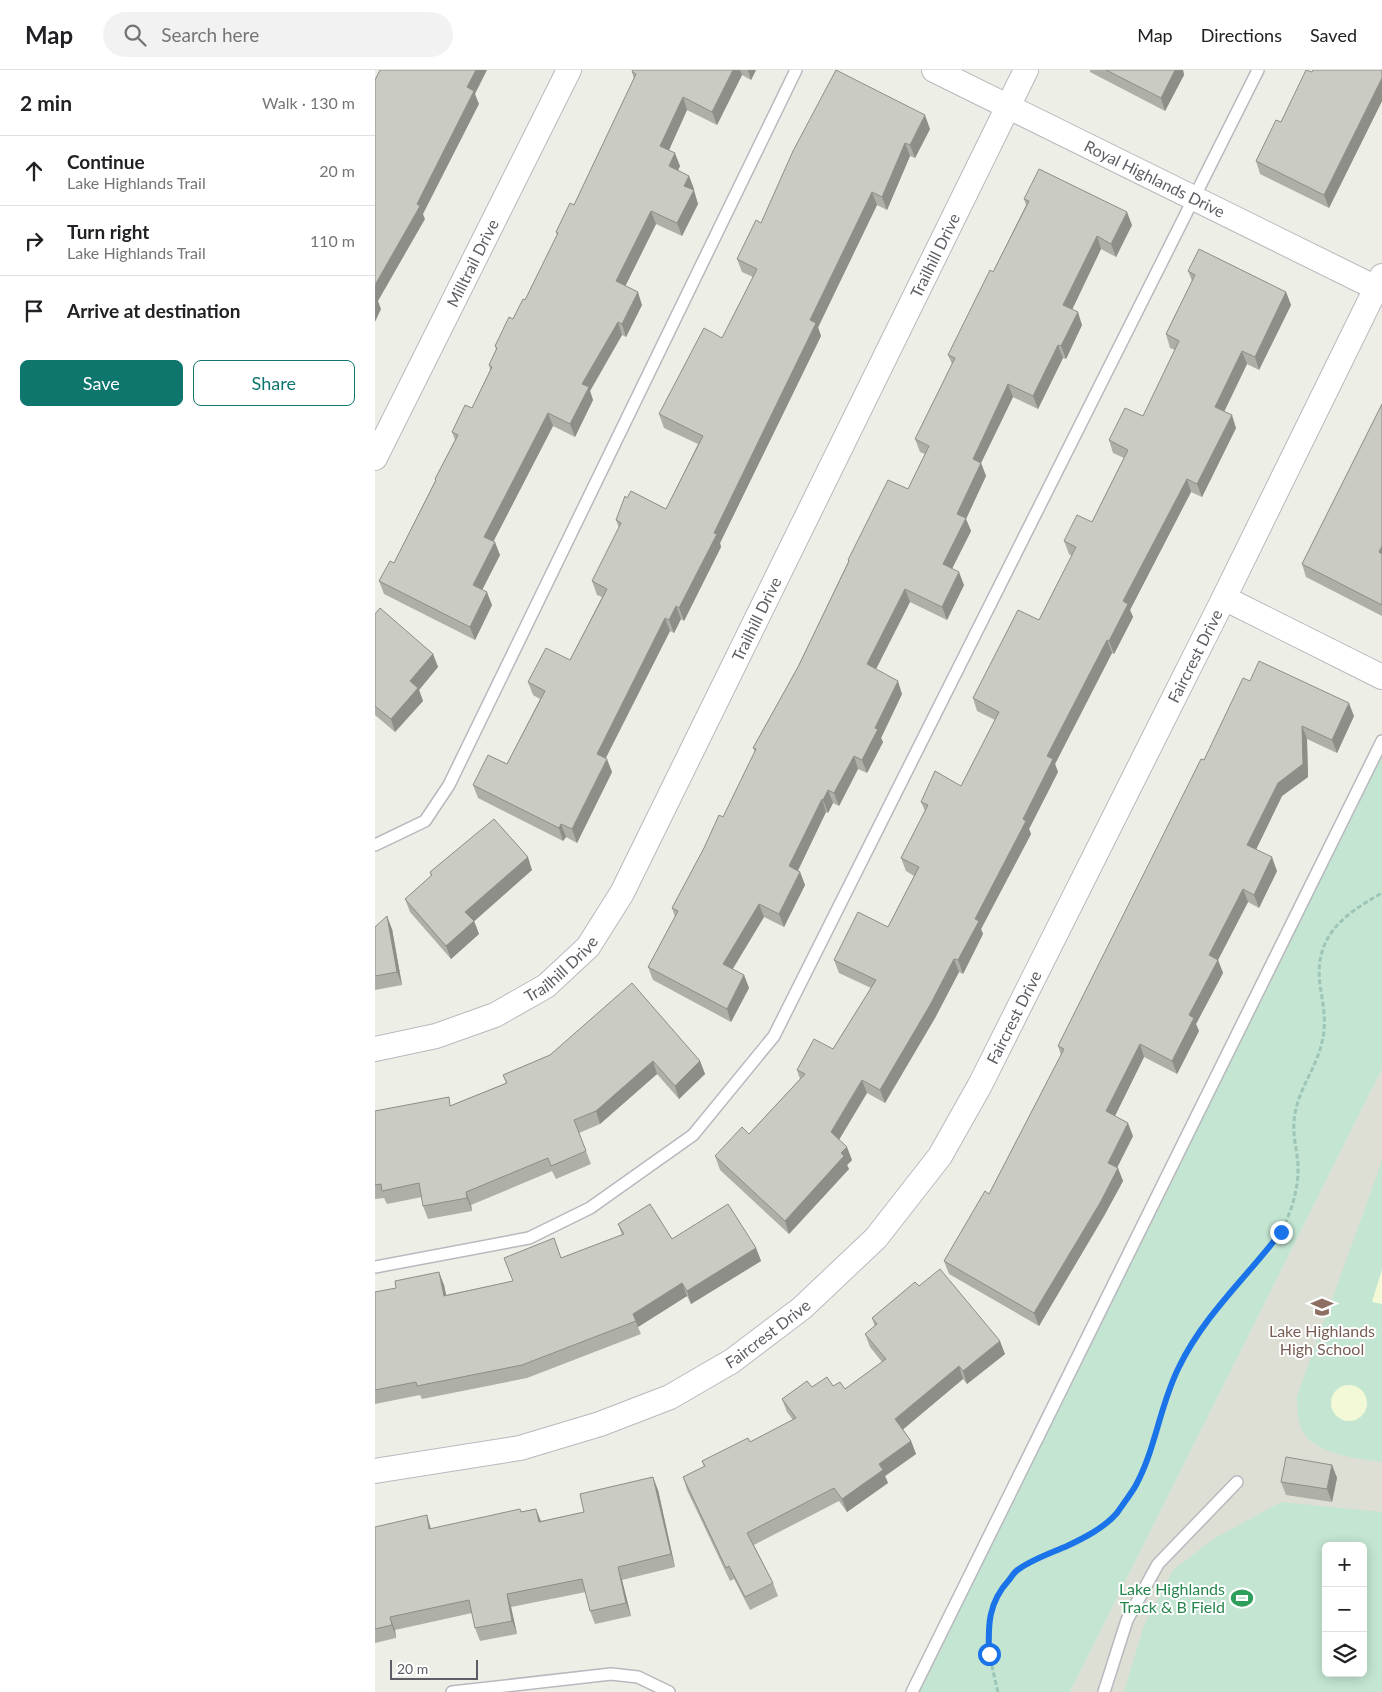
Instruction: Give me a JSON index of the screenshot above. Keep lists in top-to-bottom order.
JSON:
{
  "streets": {
    "street": [
      "Royal Highlands Drive",
      "Trailhill Drive",
      "Milltrail Drive",
      "Faircrest Drive"
    ]
  },
  "crossings": [
    ["Royal Highlands Drive", "Trailhill Drive"],
    ["Royal Highlands Drive", "Faircrest Drive"]
  ],
  "places": {
    "school or university": ["Lake Highlands High School"],
    "sports": ["Lake Highlands Track & B Field"]
  },
  "scale_bar": "20 m",
  "page": {
    "header": "Map",
    "search": "Search here",
    "nav": ["Map", "Directions", "Saved"],
    "heading": ["2 min", "Walk · 130 m"],
    "list": [
      ["Continue", "Lake Highlands Trail", "20 m"],
      ["Turn right", "Lake Highlands Trail", "110 m"],
      "Arrive at destination"
    ],
    "buttons": ["Save", "Share"],
    "map_buttons": ["+", "−"],
    "scale": "20 m"
  }
}
